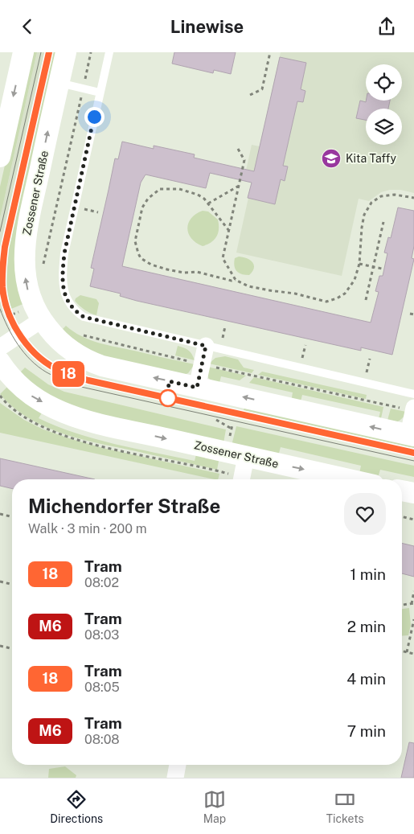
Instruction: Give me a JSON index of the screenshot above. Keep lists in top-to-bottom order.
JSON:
{
  "streets": {
    "street": ["Zossener Straße"]
  },
  "places": {
    "school or university": ["Kita Taffy"]
  },
  "lines": ["tram line 18"],
  "page": {
    "header": "Linewise",
    "on_map": "18",
    "heading": ["Michendorfer Straße", "Walk · 3 min · 200 m"],
    "list": [
      {
        "mark": "18",
        "name": "Tram",
        "note": "08:02",
        "value": "1 min"
      },
      {
        "mark": "M6",
        "name": "Tram",
        "note": "08:03",
        "value": "2 min"
      },
      {
        "mark": "18",
        "name": "Tram",
        "note": "08:05",
        "value": "4 min"
      },
      {
        "mark": "M6",
        "name": "Tram",
        "note": "08:08",
        "value": "7 min"
      }
    ],
    "tabs": ["Directions", "Map", "Tickets"]
  }
}
